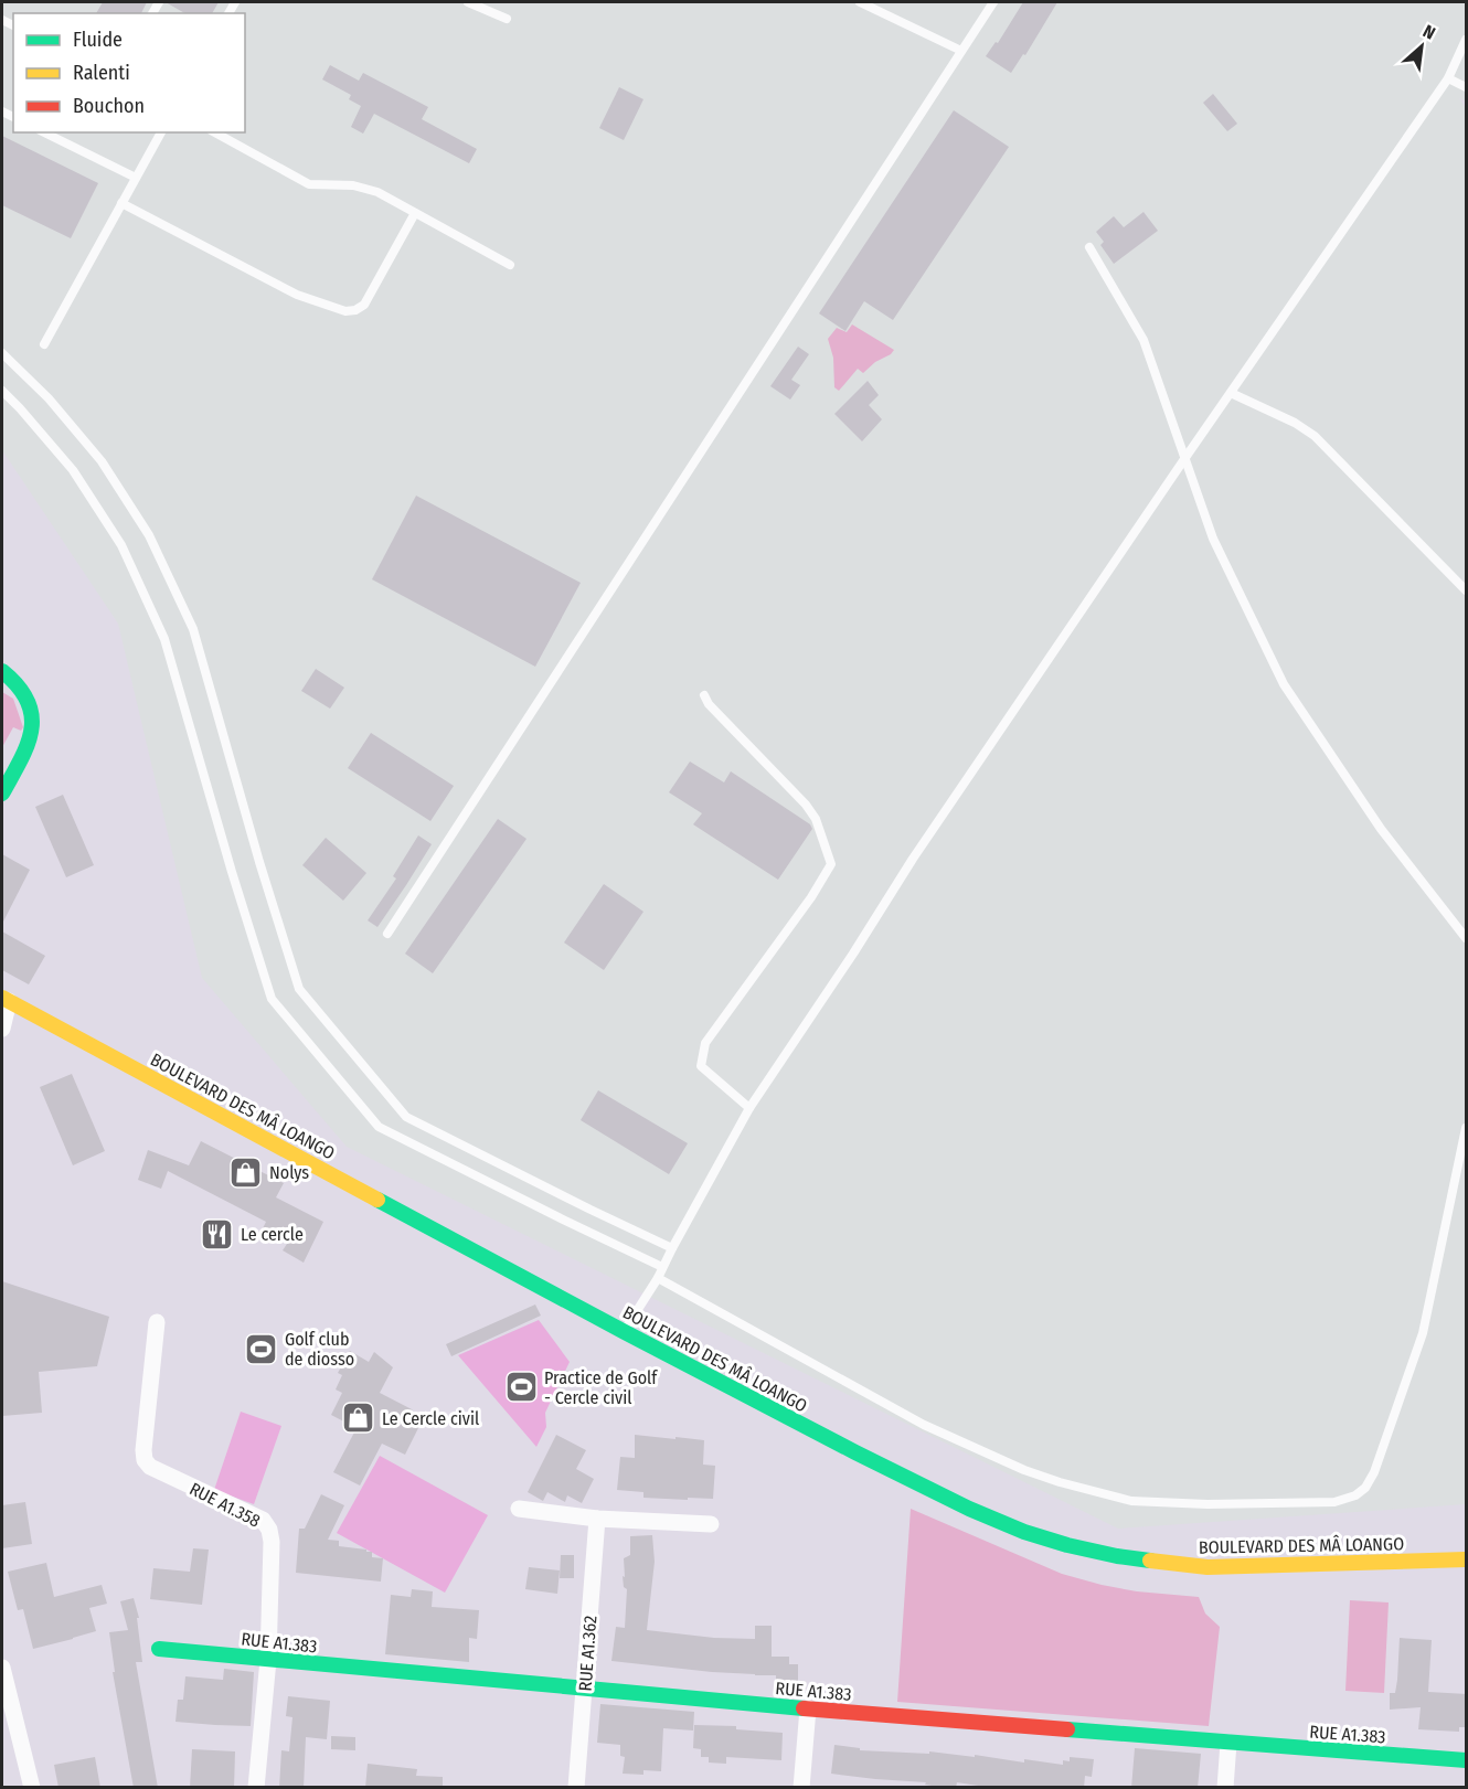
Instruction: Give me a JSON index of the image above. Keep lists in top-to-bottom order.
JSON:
{
  "streets": {
    "street": [
      "BOULEVARD DES MÂ LOANGO",
      "RUE A1.358",
      "RUE A1.383",
      "RUE A1.362"
    ]
  },
  "crossings": [
    ["RUE A1.358", "RUE A1.383"],
    ["RUE A1.383", "RUE A1.362"]
  ],
  "places": {
    "shop": ["Nolys", "Le Cercle civil"],
    "restaurant": ["Le cercle"],
    "sports": ["Golf club de diosso", "Practice de Golf - Cercle civil"]
  },
  "legend": ["Fluide", "Ralenti", "Bouchon"],
  "north": "top right"
}
